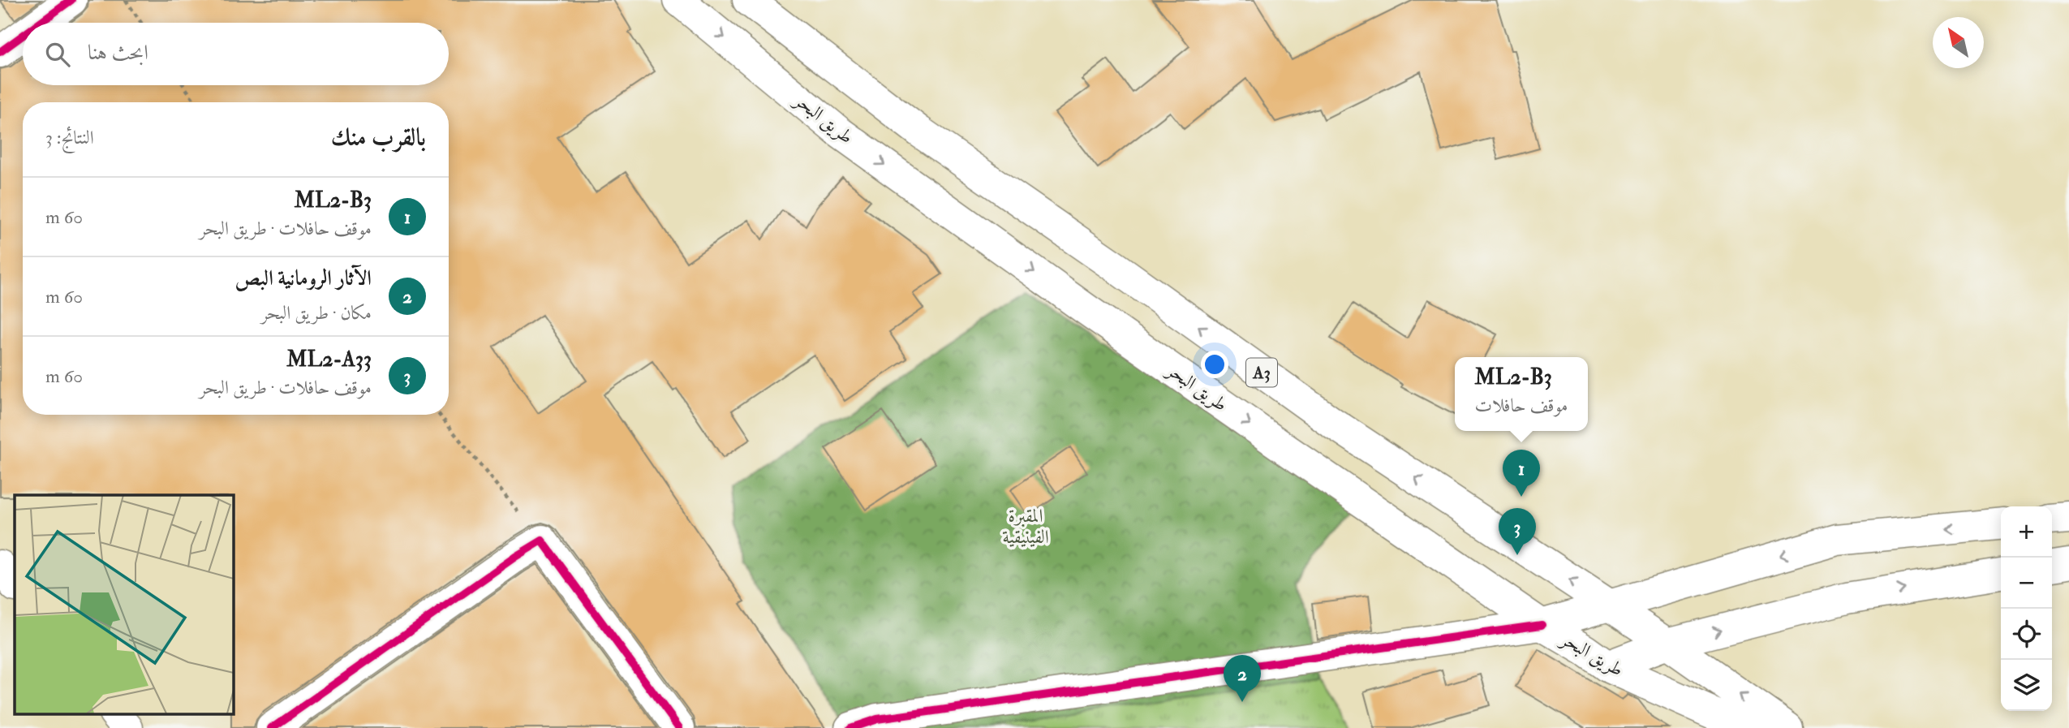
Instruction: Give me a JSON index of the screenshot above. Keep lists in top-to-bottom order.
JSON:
{
  "streets": {
    "main road": ["طريق البحر", "A3"]
  },
  "parks": ["المقبرة الفينيقية"],
  "north": "top left",
  "page": {
    "search": "ابحث هنا",
    "heading": ["بالقرب منك", "النتائج: 3"],
    "list": [
      {
        "mark": "1",
        "name": "ML2-B3",
        "note": "موقف حافلات · طريق البحر",
        "value": "60 m"
      },
      {
        "mark": "2",
        "name": "الآثار الرومانية البص",
        "note": "مكان · طريق البحر",
        "value": "60 m"
      },
      {
        "mark": "3",
        "name": "ML2-A33",
        "note": "موقف حافلات · طريق البحر",
        "value": "60 m"
      }
    ],
    "popup": ["ML2-B3", "موقف حافلات"],
    "pins": ["1", "3", "2"],
    "map_buttons": ["+", "−"]
  }
}
